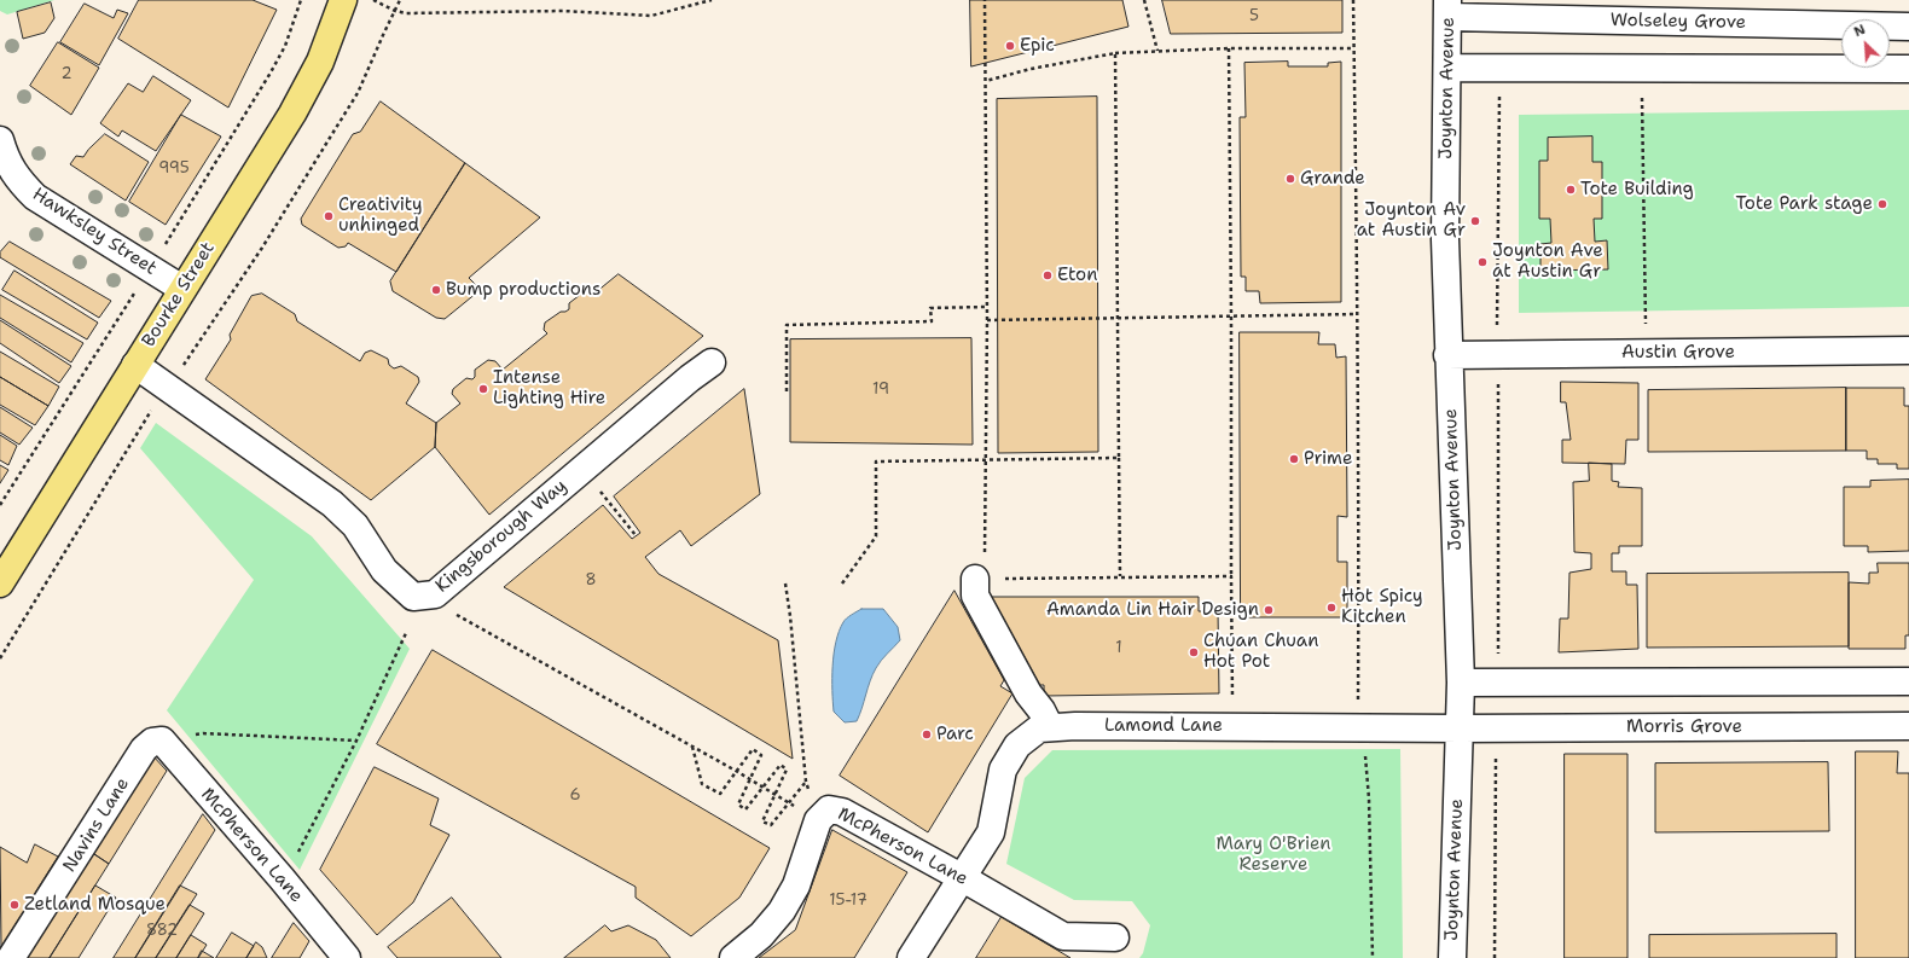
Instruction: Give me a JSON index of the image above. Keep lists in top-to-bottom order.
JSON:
{
  "streets": {
    "main road": ["Bourke Street"],
    "street": [
      "Wolseley Grove",
      "Joynton Avenue",
      "Hawksley Street",
      "Austin Grove",
      "Kingsborough Way",
      "Lamond Lane",
      "Morris Grove",
      "Navins Lane",
      "McPherson Lane"
    ]
  },
  "crossings": [
    ["Wolseley Grove", "Joynton Avenue"],
    ["Joynton Avenue", "Austin Grove"],
    ["Joynton Avenue", "Lamond Lane"],
    ["Joynton Avenue", "Morris Grove"],
    ["Hawksley Street", "Bourke Street"],
    ["Bourke Street", "Kingsborough Way"],
    ["Lamond Lane", "Morris Grove"],
    ["Lamond Lane", "McPherson Lane"],
    ["Navins Lane", "McPherson Lane"]
  ],
  "parks": ["Mary O'Brien Reserve"],
  "places": [
    "Epic",
    "Grande",
    "Tote Building",
    "Tote Park stage",
    "Creativity unhinged",
    "Joynton Av at Austin Gr",
    "Joynton Ave at Austin Gr",
    "Eton",
    "Bump productions",
    "Intense Lighting Hire",
    "Prime",
    "Hot Spicy Kitchen",
    "Amanda Lin Hair Design",
    "Chuan Chuan Hot Pot",
    "Parc",
    "Zetland Mosque"
  ],
  "house_numbers": [
    "5",
    "2",
    "995",
    "19",
    "8",
    "1",
    "6",
    "15-17",
    "882"
  ],
  "north": "top left"
}
